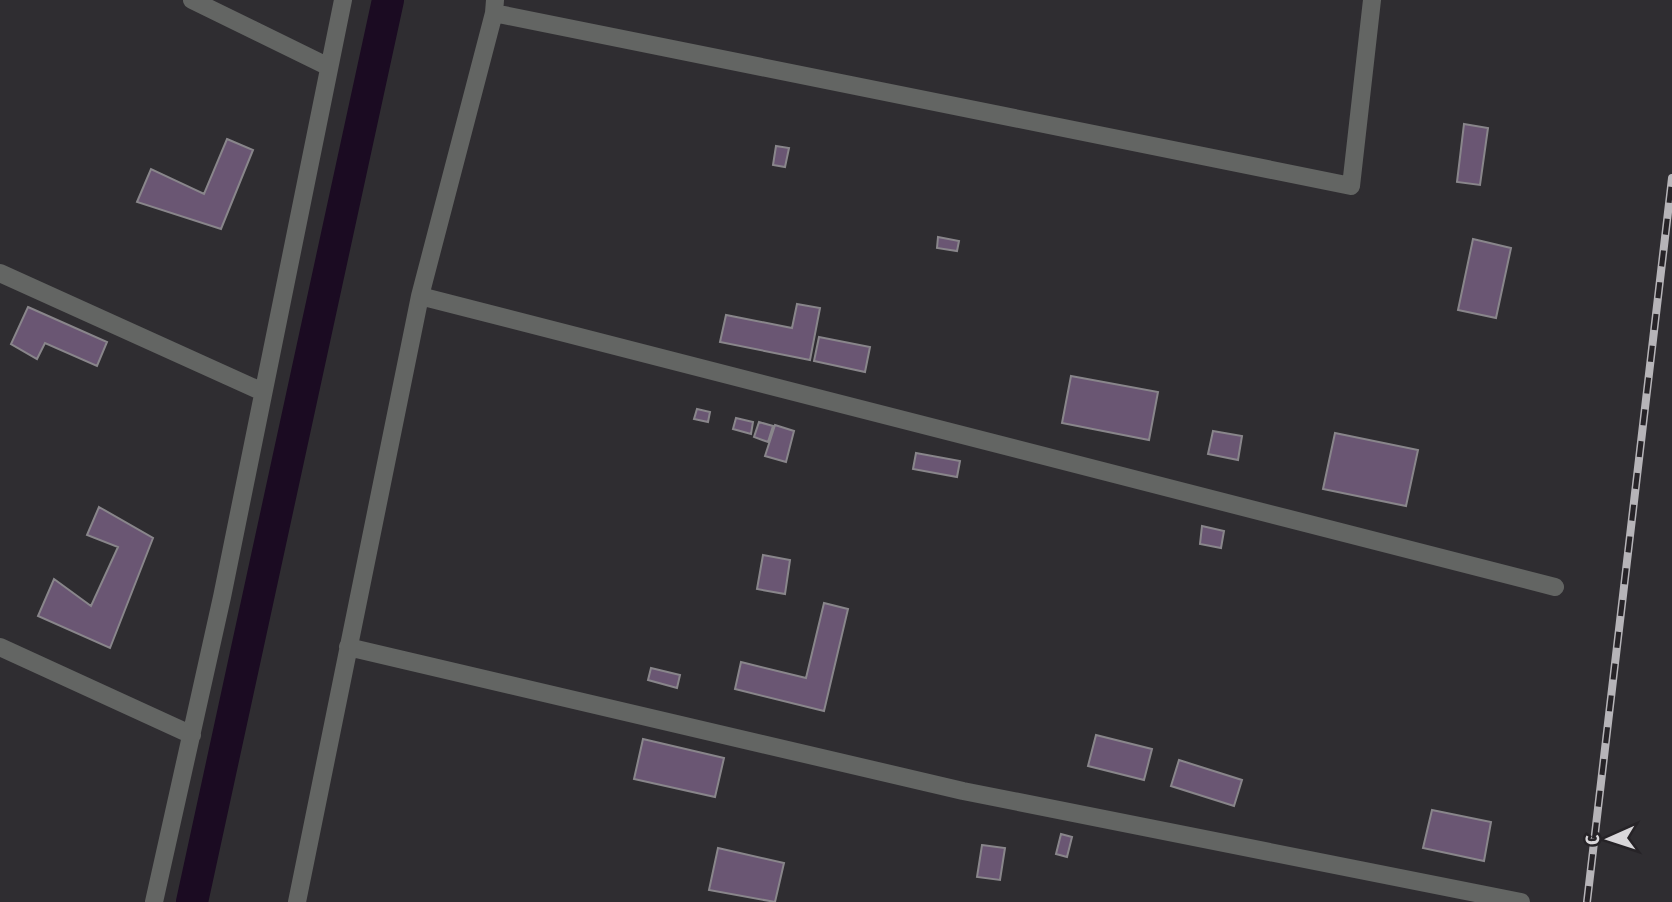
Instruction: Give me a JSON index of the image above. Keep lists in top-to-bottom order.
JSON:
{
  "north": "left"
}
